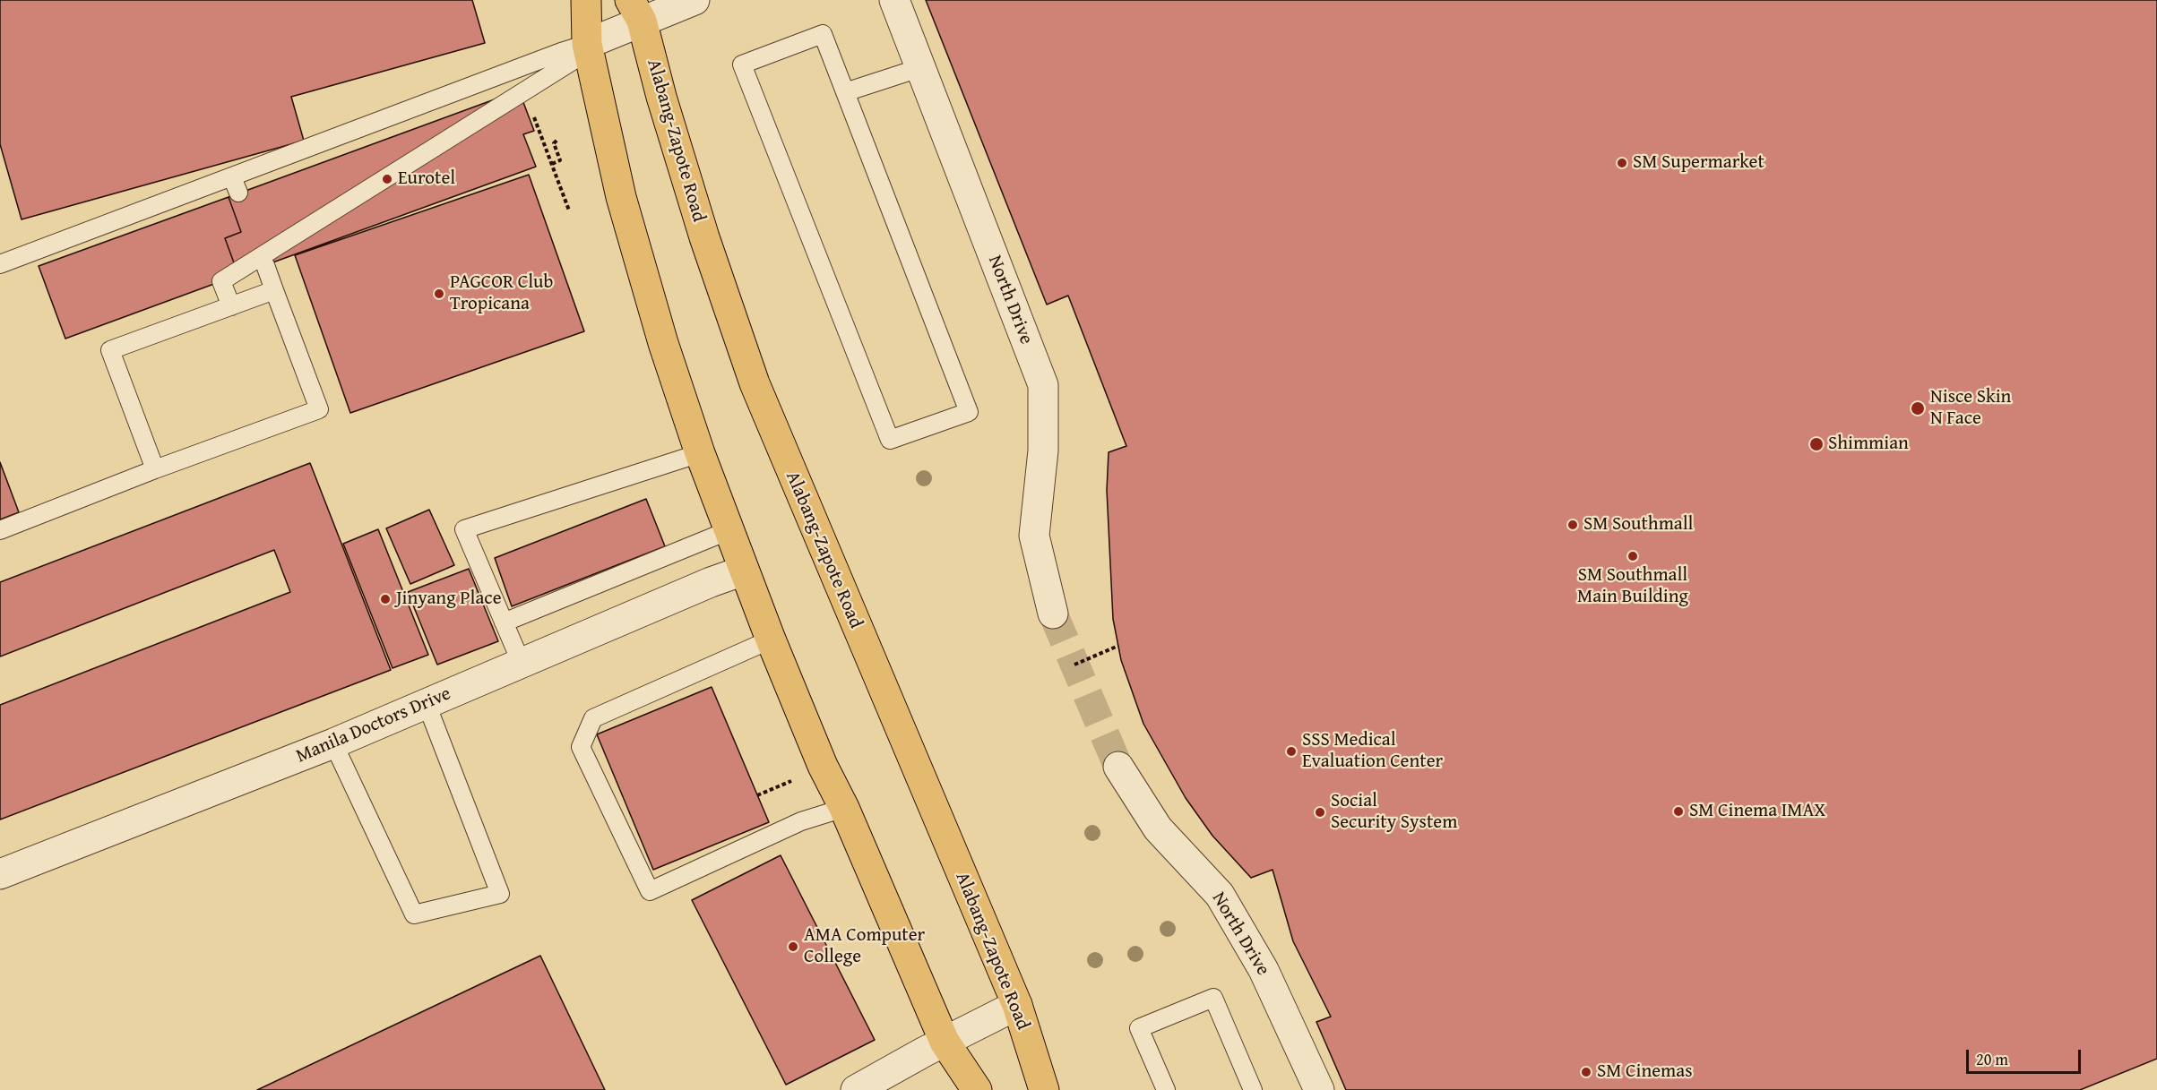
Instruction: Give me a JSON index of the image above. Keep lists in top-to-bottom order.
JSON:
{
  "streets": {
    "highway": ["Alabang-Zapote Road"],
    "street": ["North Drive", "Manila Doctors Drive"]
  },
  "places": [
    "SM Supermarket",
    "Eurotel",
    "PAGCOR Club Tropicana",
    "Nisce Skin N Face",
    "Shimmian",
    "SM Southmall",
    "SM Southmall Main Building",
    "Jinyang Place",
    "SSS Medical Evaluation Center",
    "SM Cinema IMAX",
    "Social Security System",
    "AMA Computer College",
    "SM Cinemas"
  ],
  "scale_bar": "20 m"
}
